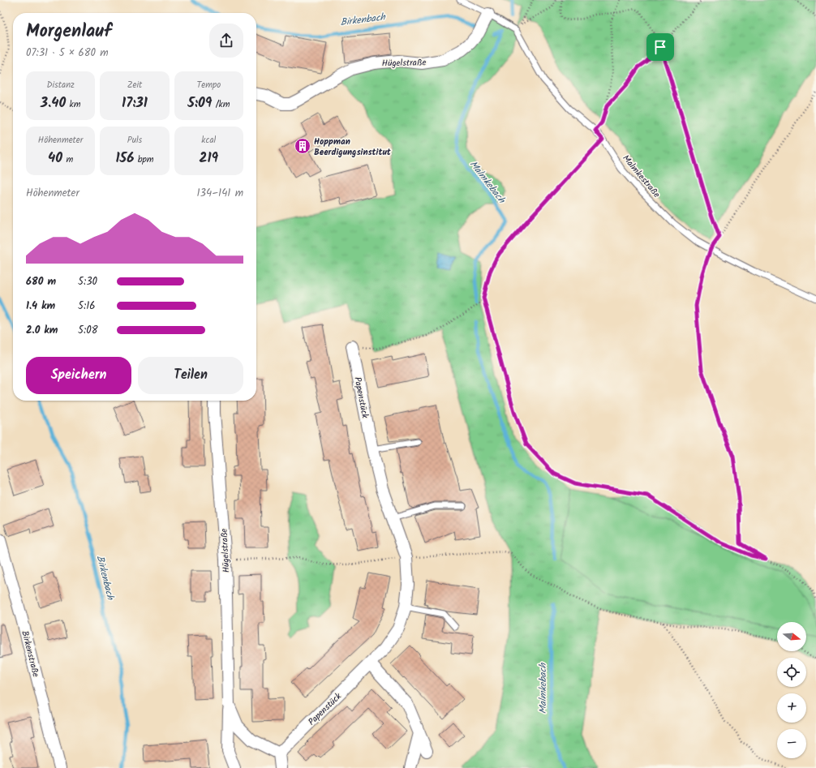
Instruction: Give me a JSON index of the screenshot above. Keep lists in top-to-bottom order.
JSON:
{
  "streets": {
    "street": ["Hügelstraße", "Papenstück", "Birkenstraße"],
    "lane": ["Malmkestraße"]
  },
  "crossings": [
    ["Hügelstraße", "Malmkestraße"],
    ["Hügelstraße", "Papenstück"]
  ],
  "water": ["Birkenbach", "Malmkebach"],
  "places": {
    "building": ["Hoppman Beerdigungsinstitut"]
  },
  "north": "right",
  "page": {
    "heading": ["Morgenlauf", "07:31 · 5 × 680 m"],
    "stats": [
      ["Distanz", "3.40 km"],
      ["Zeit", "17:31"],
      ["Tempo", "5:09 /km"],
      ["Höhenmeter", "40 m"],
      ["Puls", "156 bpm"],
      ["kcal", "219"]
    ],
    "chart": ["Höhenmeter", "134–141 m"],
    "list": [
      {
        "name": "680 m",
        "note": "5:30"
      },
      {
        "name": "1.4 km",
        "note": "5:16"
      },
      {
        "name": "2.0 km",
        "note": "5:08"
      }
    ],
    "buttons": ["Speichern", "Teilen"],
    "map_buttons": ["+", "−"]
  }
}
